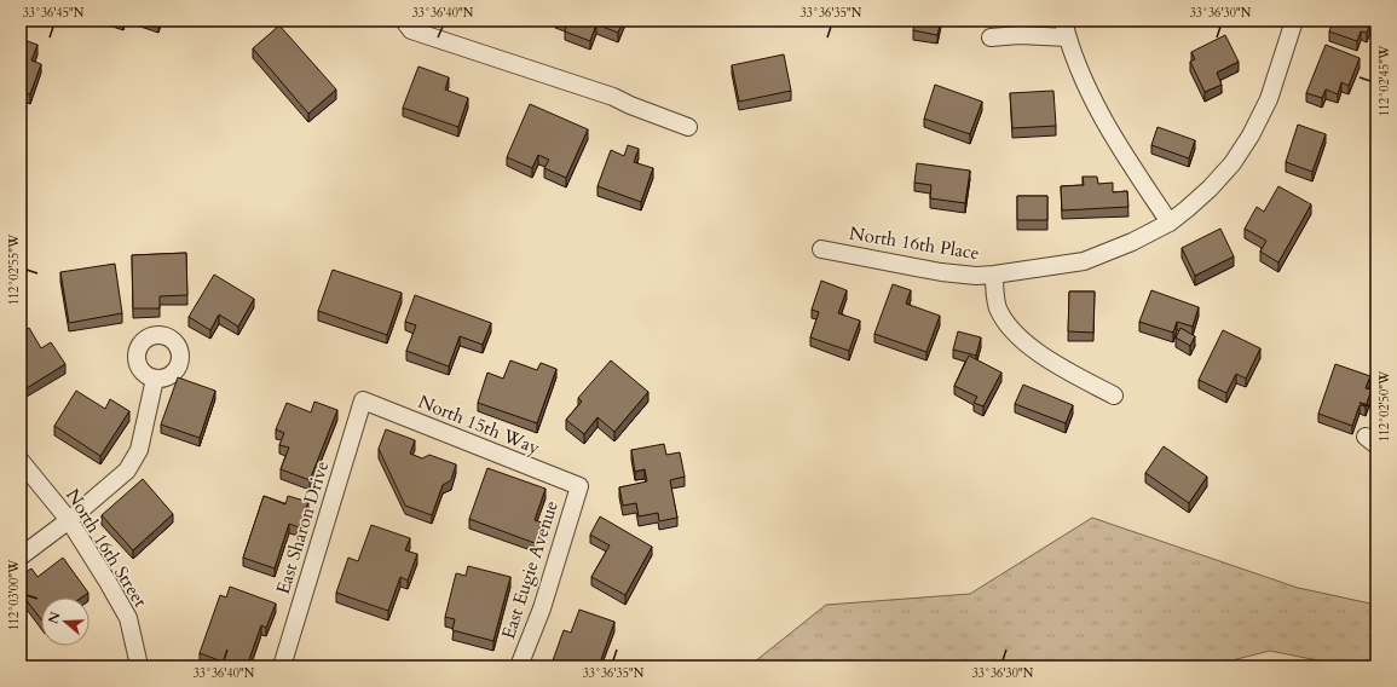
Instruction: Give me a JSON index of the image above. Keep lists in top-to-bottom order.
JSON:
{
  "streets": {
    "street": [
      "North 16th Place",
      "North 15th Way",
      "East Sharon Drive",
      "North 16th Street",
      "East Eugie Avenue"
    ]
  },
  "crossings": [
    ["North 15th Way", "East Sharon Drive"],
    ["North 15th Way", "East Eugie Avenue"]
  ],
  "north": "left",
  "coordinates": [
    "33°36'45\"N",
    "33°36'40\"N",
    "33°36'35\"N",
    "33°36'30\"N",
    "112°02'45\"W",
    "112°02'55\"W",
    "112°02'50\"W",
    "112°03'00\"W"
  ]
}
